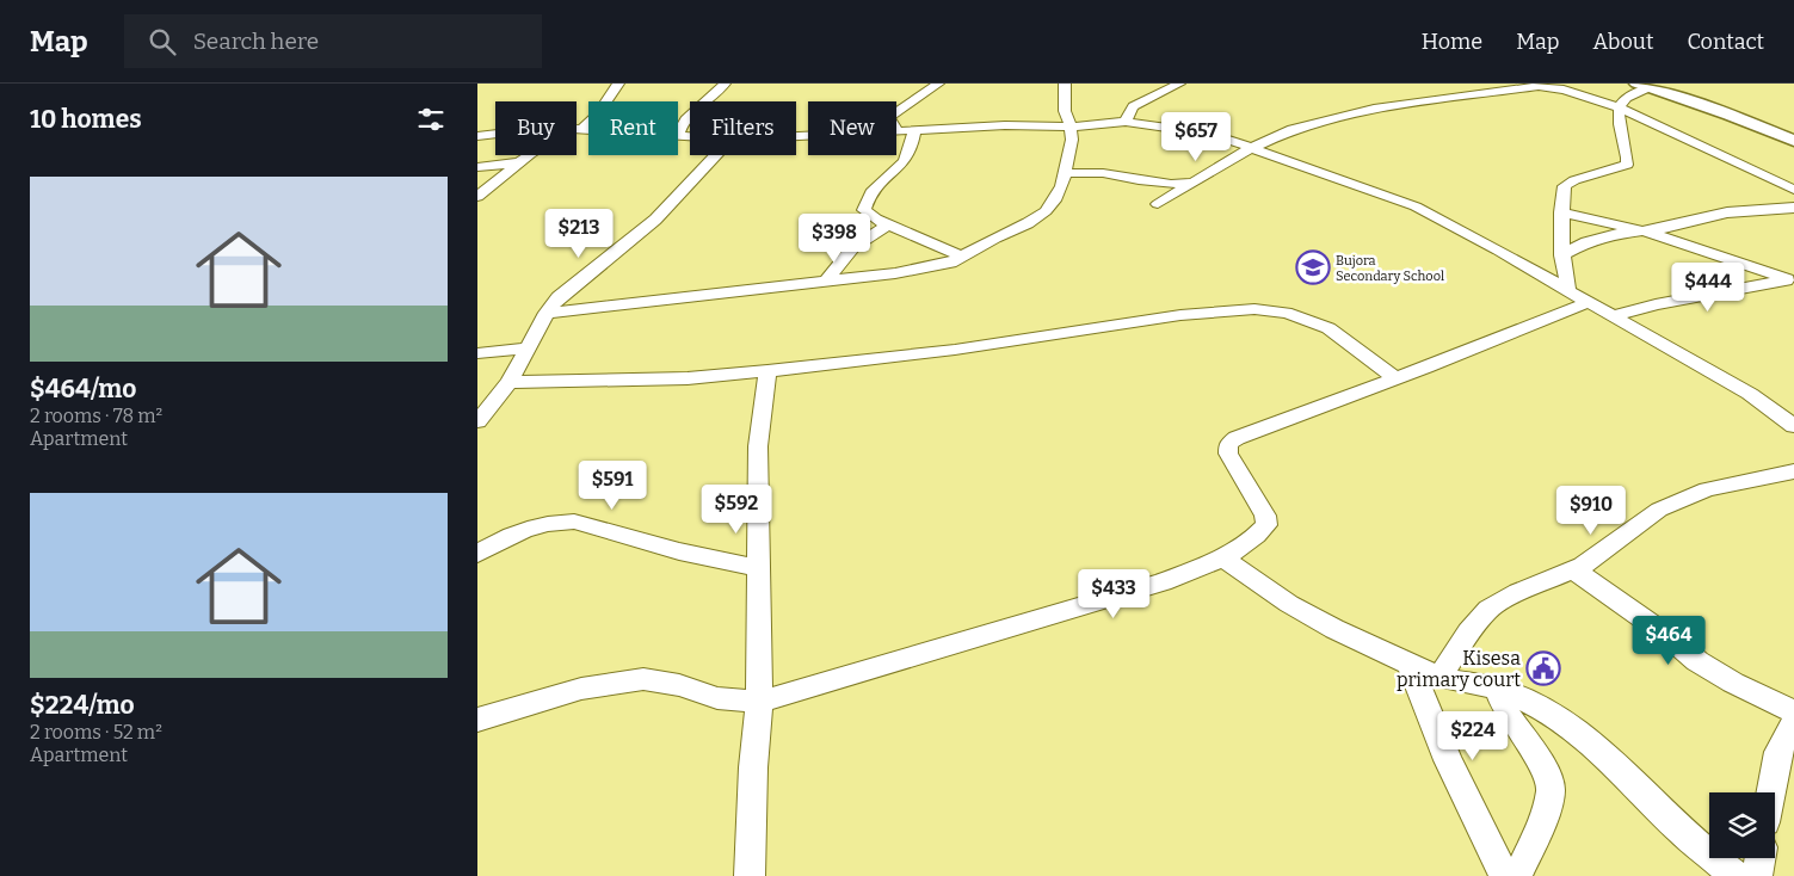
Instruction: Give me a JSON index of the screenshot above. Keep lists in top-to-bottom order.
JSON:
{
  "places": {
    "school or university": ["Bujora Secondary School"],
    "public building": ["Kisesa primary court"]
  },
  "page": {
    "header": "Map",
    "search": "Search here",
    "nav": [
      "Home",
      "Map",
      "About",
      "Contact"
    ],
    "heading": "10 homes",
    "chip": [
      "Buy",
      "Rent",
      "Filters",
      "New"
    ],
    "price": [
      "$657",
      "$213",
      "$398",
      "$444",
      "$591",
      "$592",
      "$910",
      "$433",
      "$464",
      "$224"
    ],
    "list": [
      {
        "name": "$464/mo",
        "note": "2 rooms · 78 m² · Apartment"
      },
      {
        "name": "$224/mo",
        "note": "2 rooms · 52 m² · Apartment"
      }
    ]
  }
}
